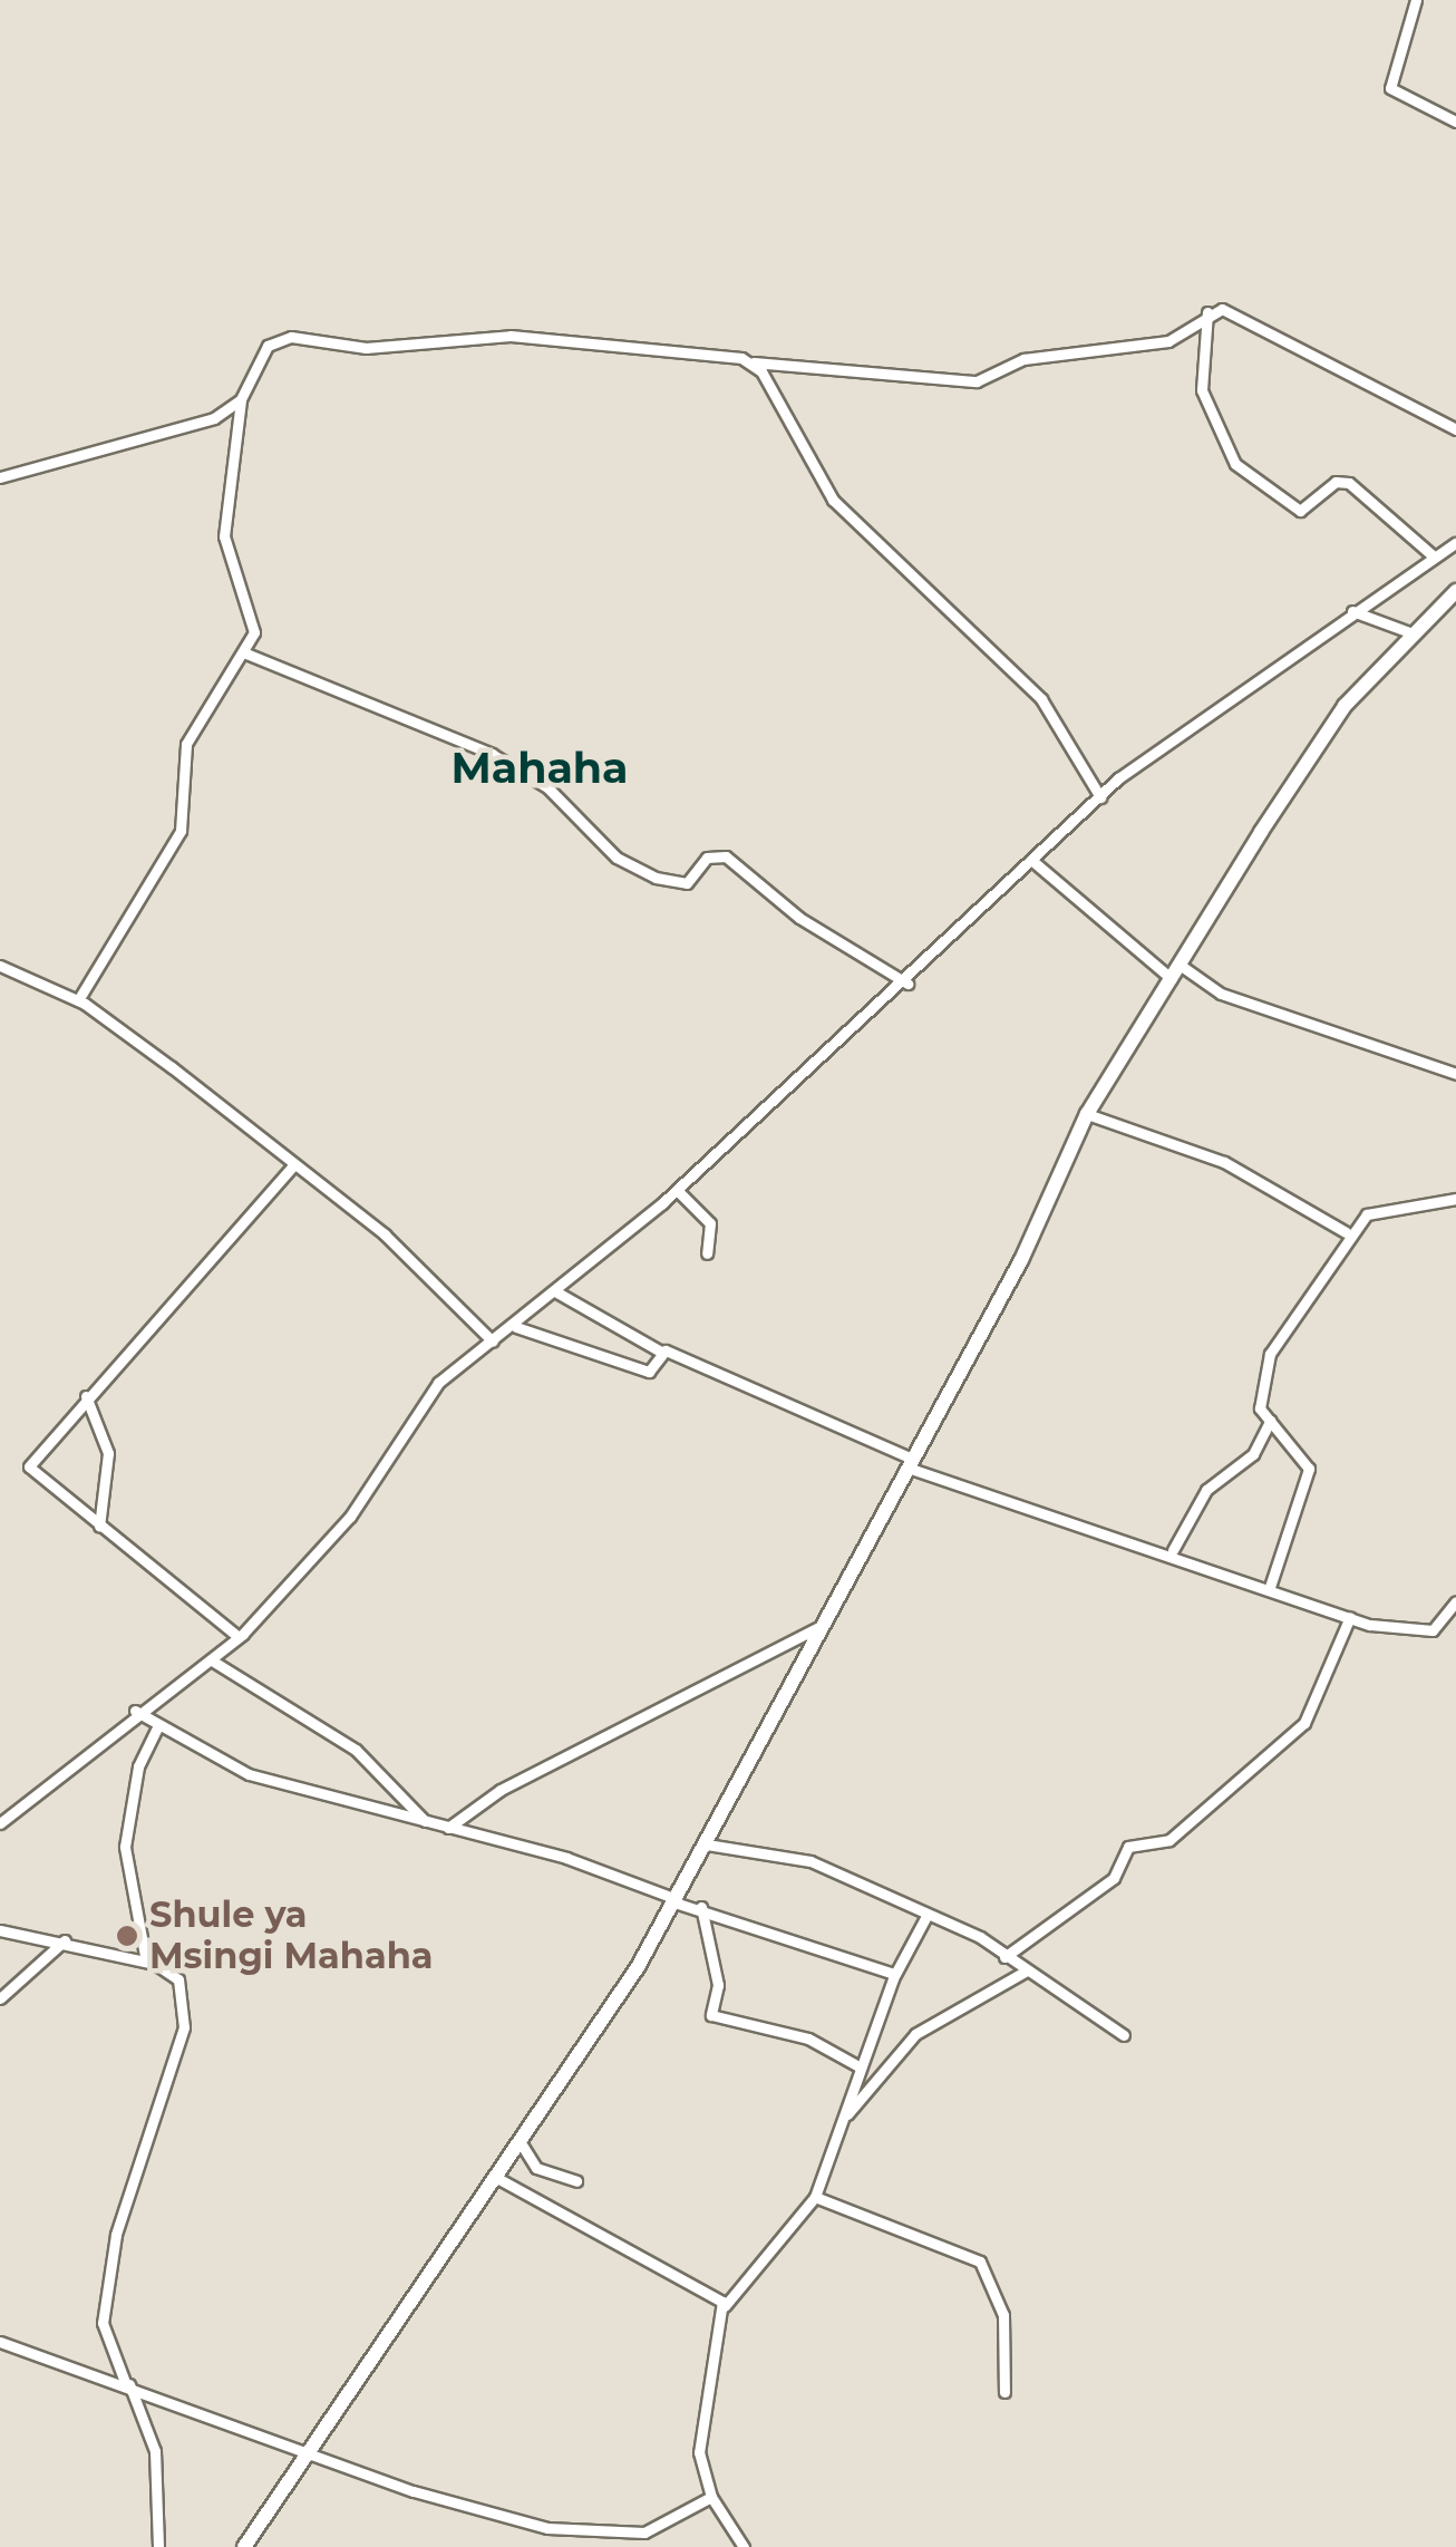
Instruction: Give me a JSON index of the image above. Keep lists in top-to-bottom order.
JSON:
{
  "districts": ["Mahaha"],
  "places": ["Shule ya Msingi Mahaha"]
}
